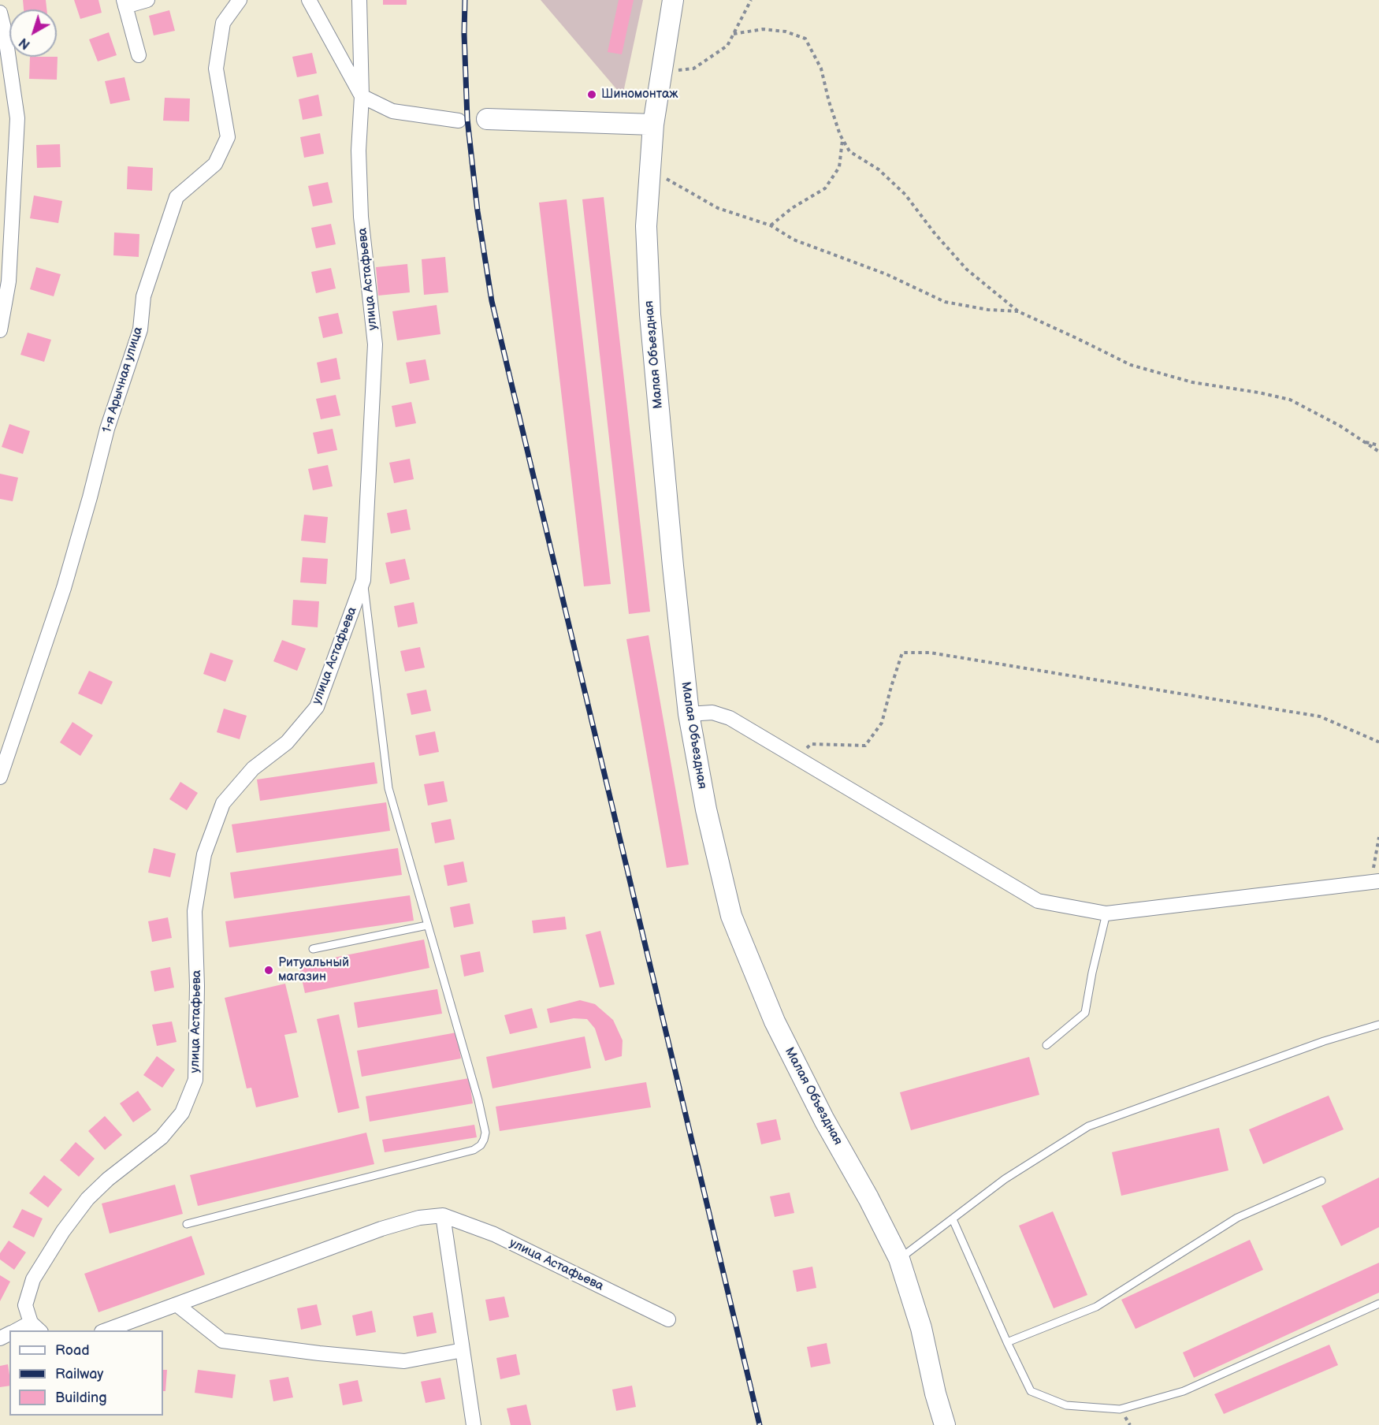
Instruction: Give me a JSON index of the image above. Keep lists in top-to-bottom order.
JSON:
{
  "streets": {
    "main road": ["Малая Объездная"],
    "street": ["улица Астафьева", "1-я Арычная улица"]
  },
  "places": ["Шиномонтаж", "Ритуальный магазин"],
  "legend": ["Road", "Railway", "Building"],
  "north": "bottom left"
}
